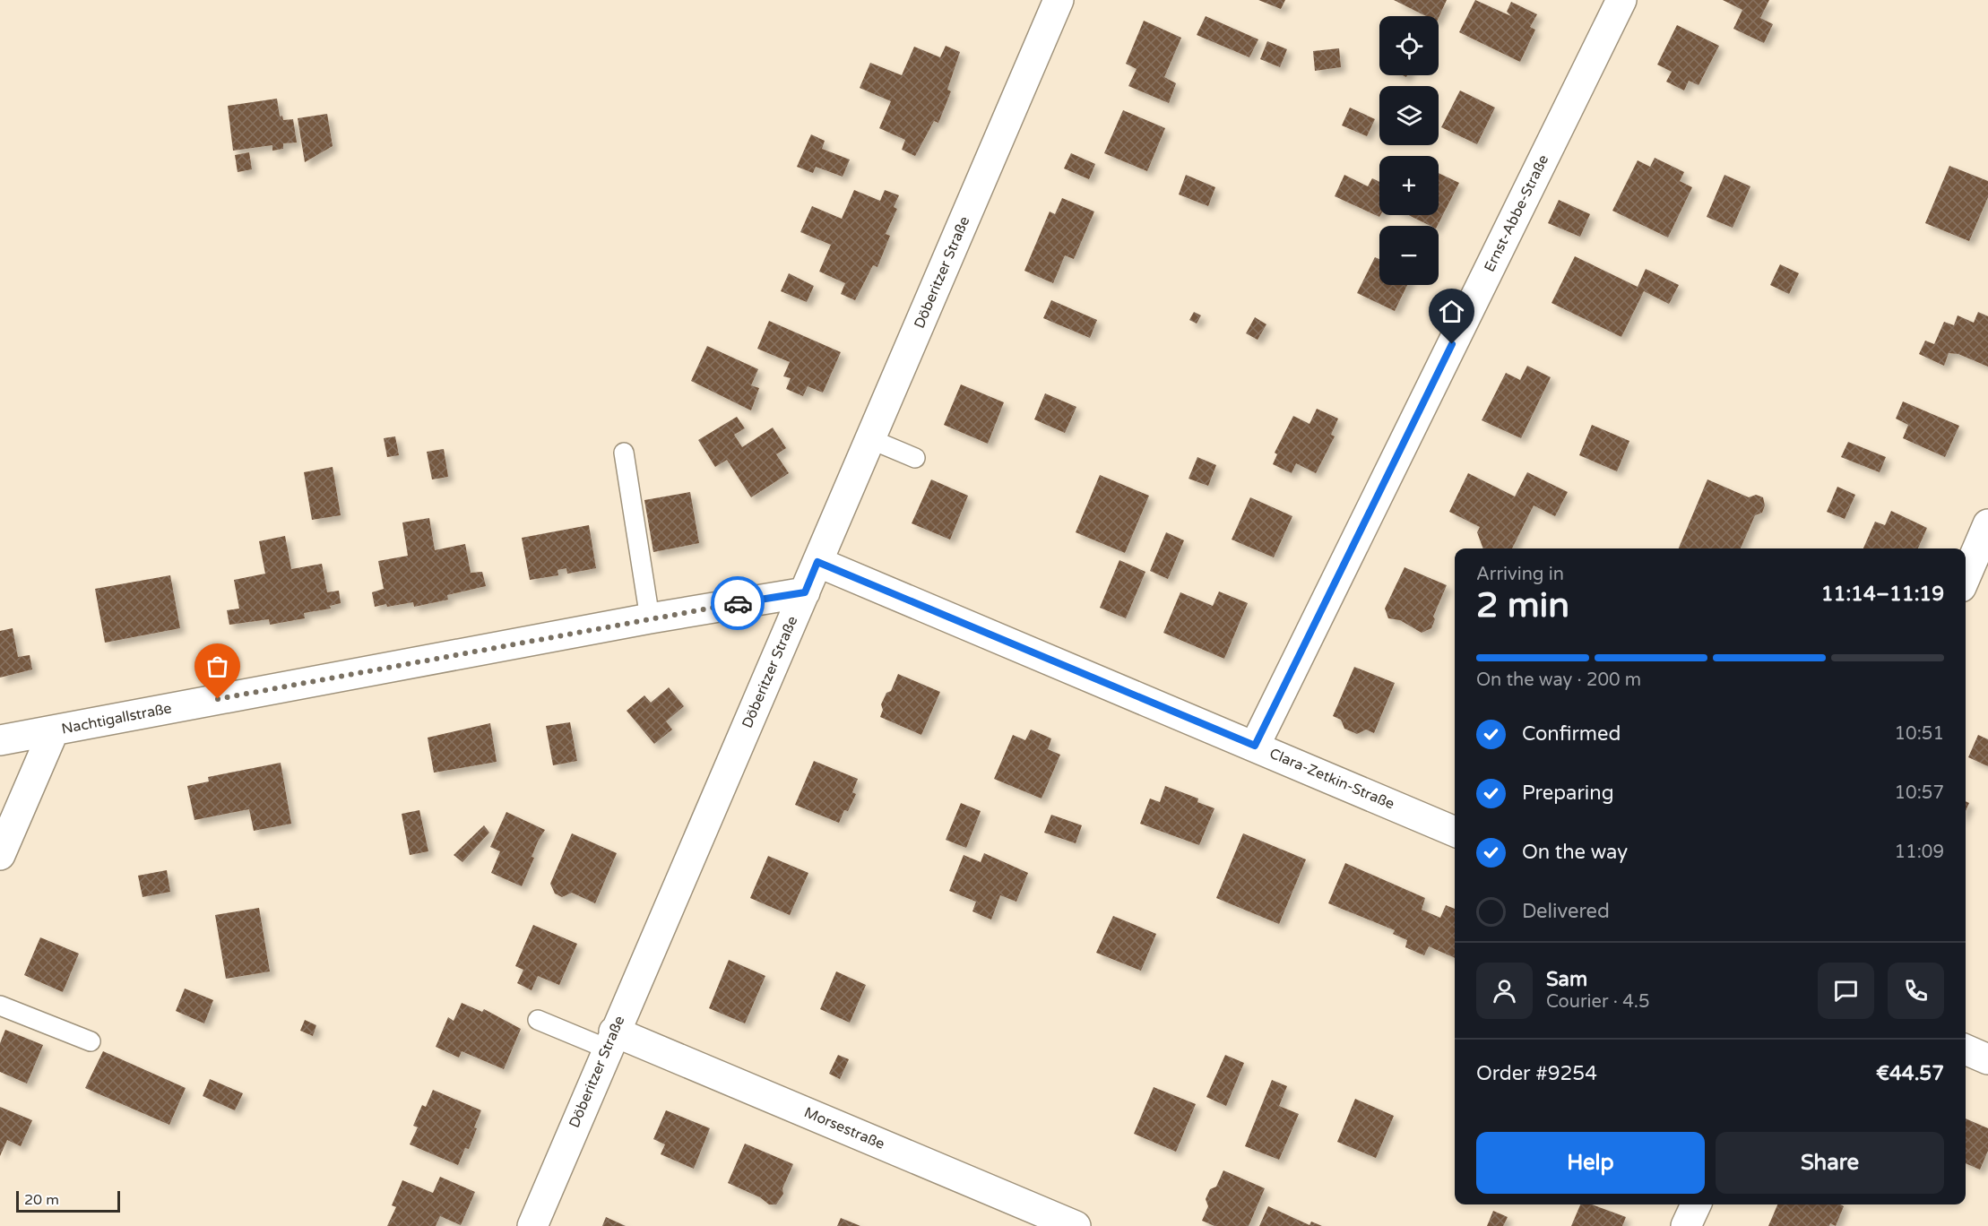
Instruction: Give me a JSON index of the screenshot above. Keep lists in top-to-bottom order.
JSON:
{
  "streets": {
    "street": [
      "Ernst-Abbe-Straße",
      "Döberitzer Straße",
      "Nachtigallstraße",
      "Clara-Zetkin-Straße",
      "Morsestraße"
    ]
  },
  "crossings": [
    ["Ernst-Abbe-Straße", "Clara-Zetkin-Straße"],
    ["Döberitzer Straße", "Nachtigallstraße"],
    ["Döberitzer Straße", "Clara-Zetkin-Straße"],
    ["Döberitzer Straße", "Morsestraße"]
  ],
  "scale_bar": "20 m",
  "page": {
    "map_buttons": ["+", "−"],
    "heading": ["2 min", "Arriving in", "11:14–11:19"],
    "panel": [
      "Sam",
      "Courier · 4.5",
      "Order #9254",
      "€44.57"
    ],
    "bar": "On the way · 200 m",
    "list": [
      ["Confirmed", "10:51"],
      ["Preparing", "10:57"],
      ["On the way", "11:09"],
      "Delivered"
    ],
    "buttons": ["Help", "Share"],
    "scale": "20 m"
  }
}
